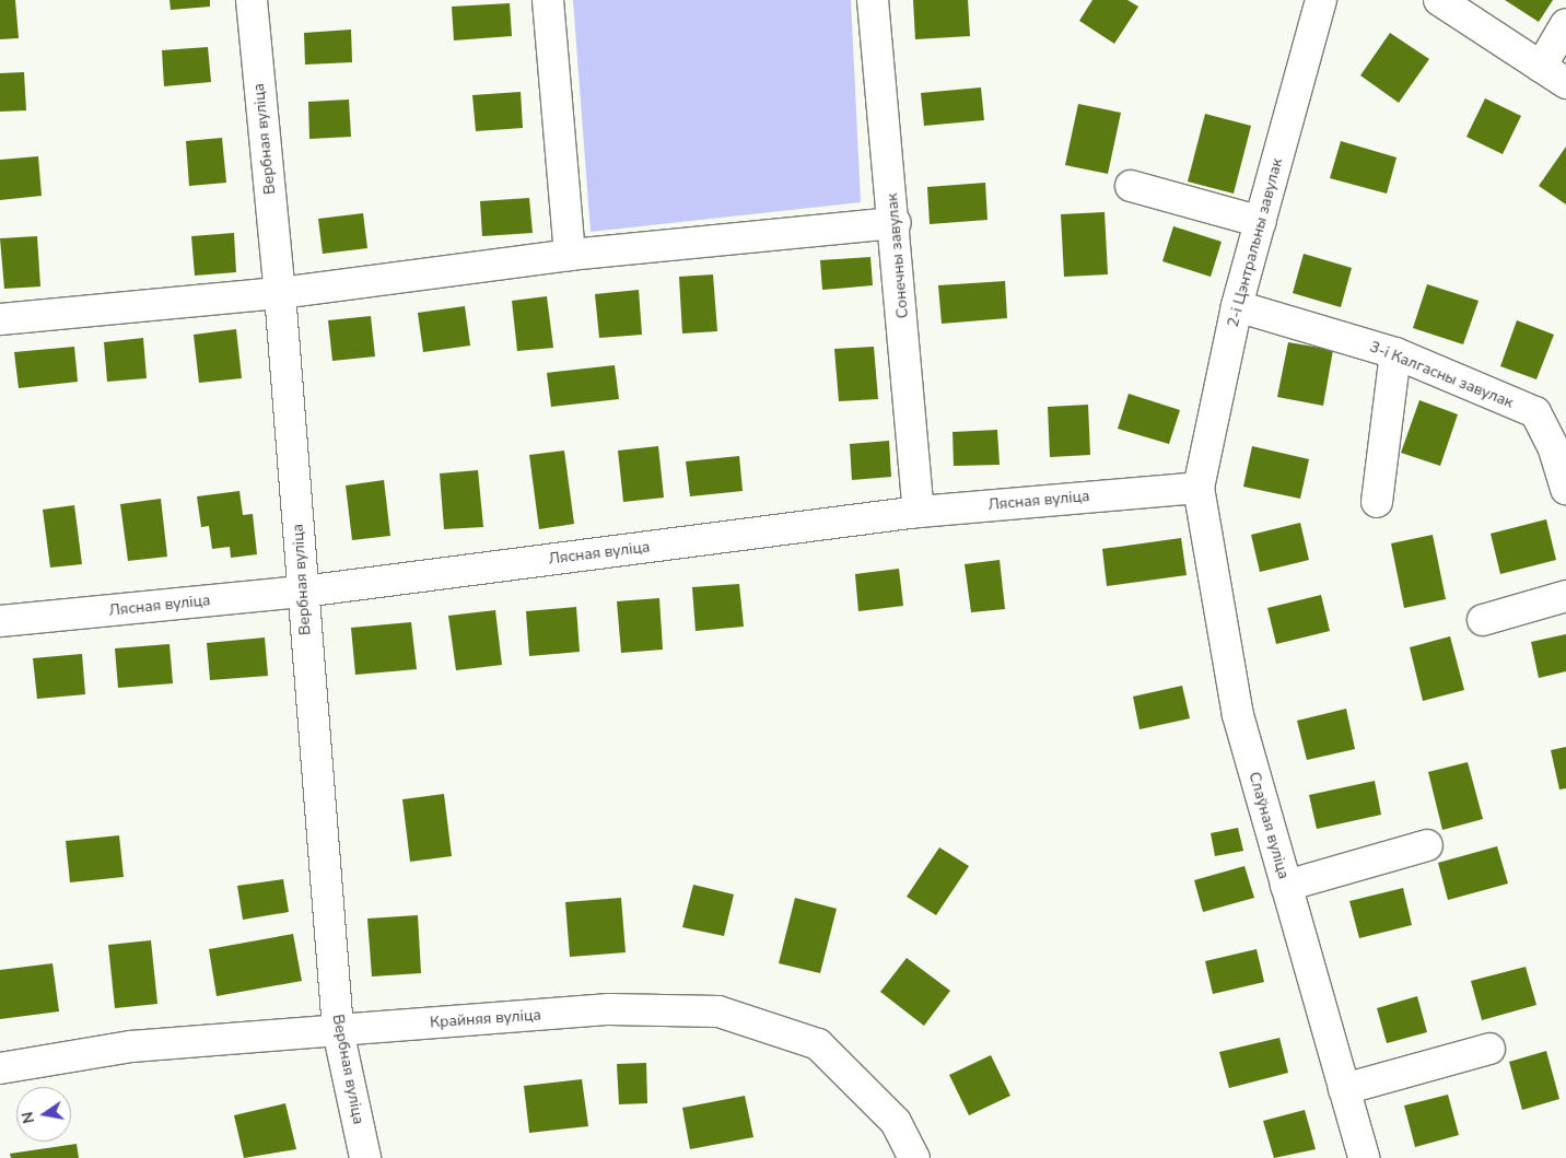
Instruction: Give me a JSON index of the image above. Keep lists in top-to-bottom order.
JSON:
{
  "streets": {
    "street": [
      "Вербная вуліца",
      "2-і Цэнтральны завулак",
      "Сонечны завулак",
      "3-і Калгасны завулак",
      "Лясная вуліца",
      "Слаўная вуліца",
      "Крайняя вуліца"
    ]
  },
  "crossings": [
    ["Вербная вуліца", "Лясная вуліца"],
    ["Вербная вуліца", "Крайняя вуліца"],
    ["2-і Цэнтральны завулак", "3-і Калгасны завулак"],
    ["2-і Цэнтральны завулак", "Лясная вуліца"],
    ["2-і Цэнтральны завулак", "Слаўная вуліца"],
    ["Сонечны завулак", "Лясная вуліца"],
    ["Лясная вуліца", "Слаўная вуліца"]
  ],
  "north": "left"
}
